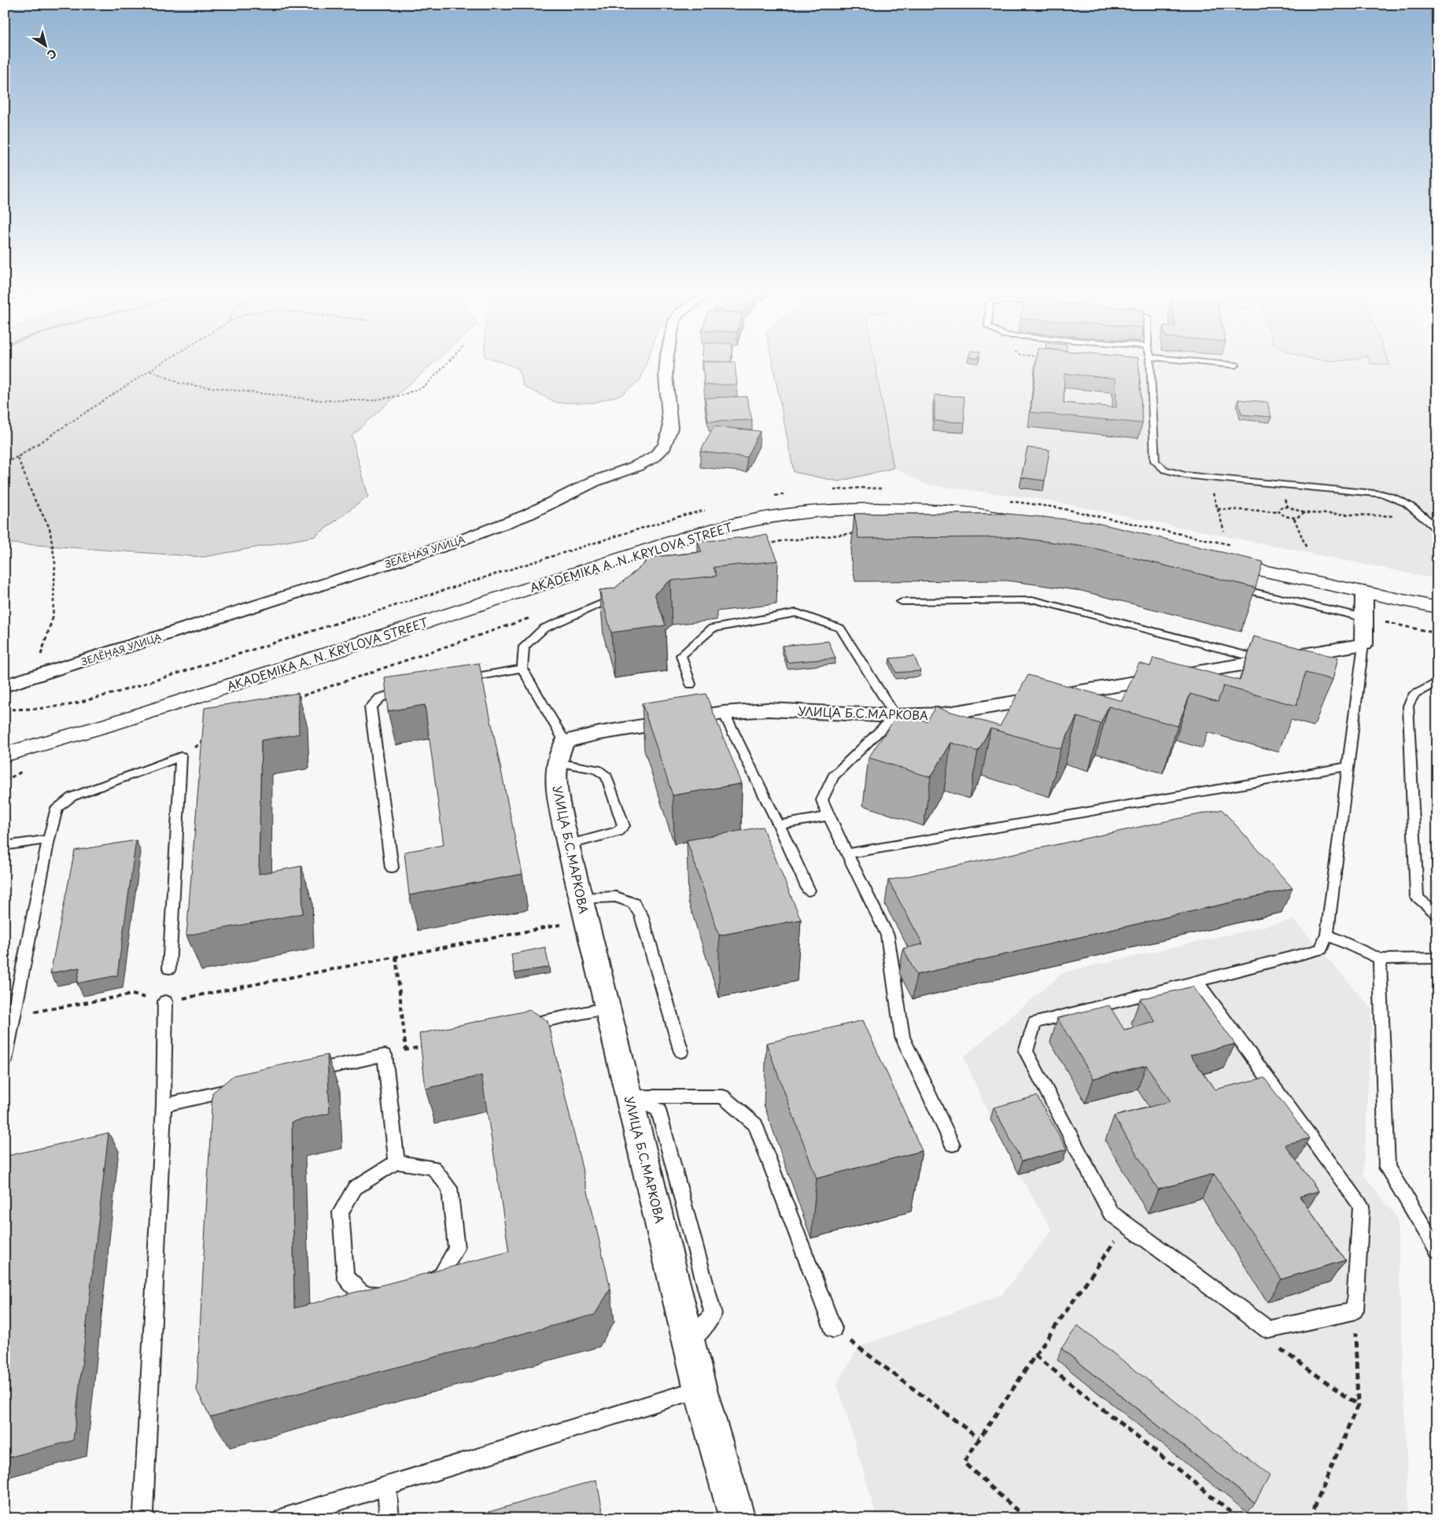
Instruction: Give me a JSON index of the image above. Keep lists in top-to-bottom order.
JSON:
{
  "streets": {
    "main road": ["AKADEMIKA A. N. KRYLOVA STREET"],
    "street": ["ЗЕЛЁНАЯ УЛИЦА", "УЛИЦА Б.С.МАРКОВА"]
  },
  "north": "bottom right"
}
